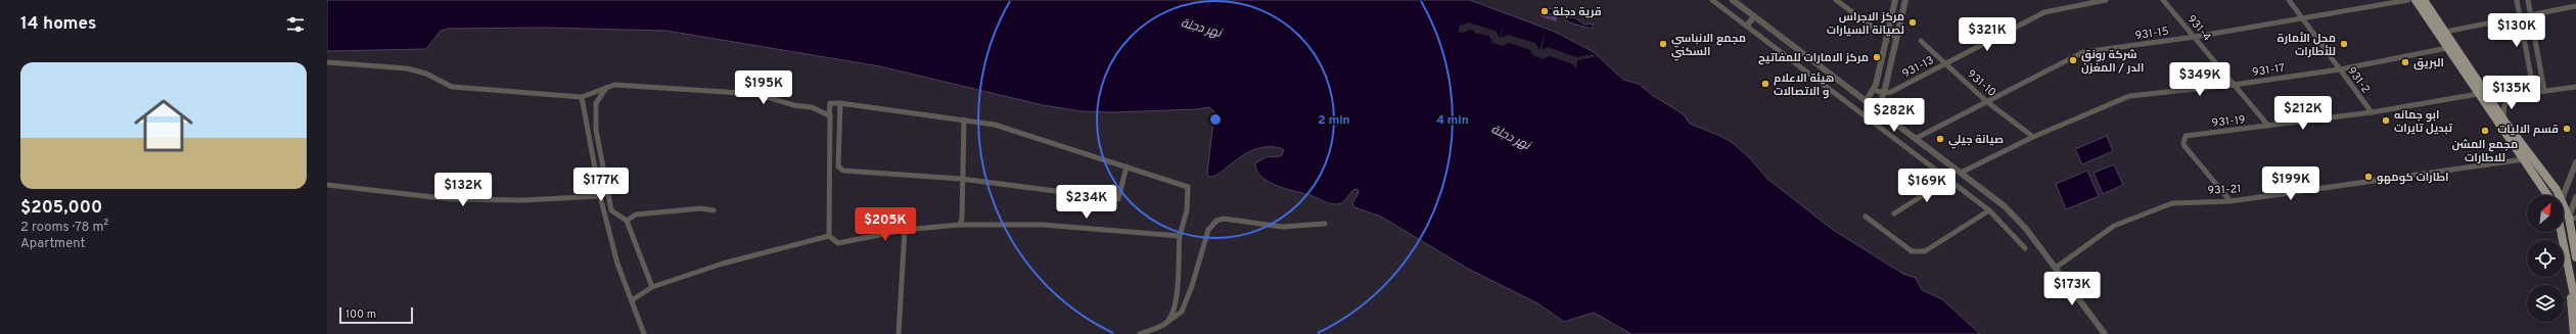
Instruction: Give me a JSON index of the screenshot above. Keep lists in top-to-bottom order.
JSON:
{
  "streets": {
    "street": [
      "931-4",
      "931-15",
      "931-13",
      "931-17",
      "931-2",
      "931-10",
      "931-19",
      "931-21"
    ]
  },
  "crossings": [
    ["931-4", "931-15"],
    ["931-4", "931-17"],
    ["931-4", "931-19"],
    ["931-15", "931-2"],
    ["931-15", "931-10"],
    ["931-13", "931-10"],
    ["931-17", "931-2"],
    ["931-17", "931-10"],
    ["931-2", "931-19"],
    ["931-19", "931-21"]
  ],
  "water": ["نهر دجلة"],
  "places": [
    "قرية دجلة",
    "مركز الاجراس لصيانة السيارات",
    "مجمع الانباسي السكني",
    "محل الأمارة للأطارات",
    "مركز الامارات للمفاتيح",
    "شركة رونق الدر / المغزن",
    "البريق",
    "هيئة الاعلام و الاتصالات",
    "ابو جمانه تبديل تايرات",
    "قسم الاليات",
    "مجمع المشن للاطارات",
    "صيانة جيلي",
    "اطارات كومهو"
  ],
  "scale_bar": "100 m",
  "north": "top right",
  "page": {
    "heading": "14 homes",
    "price": [
      "$130K",
      "$321K",
      "$349K",
      "$195K",
      "$135K",
      "$212K",
      "$282K",
      "$199K",
      "$177K",
      "$169K",
      "$132K",
      "$234K",
      "$205K",
      "$173K"
    ],
    "list": [
      {
        "name": "$205,000",
        "note": "2 rooms · 78 m² · Apartment"
      }
    ],
    "scale": "100 m"
  },
  "rings": ["2 min", "4 min"]
}
